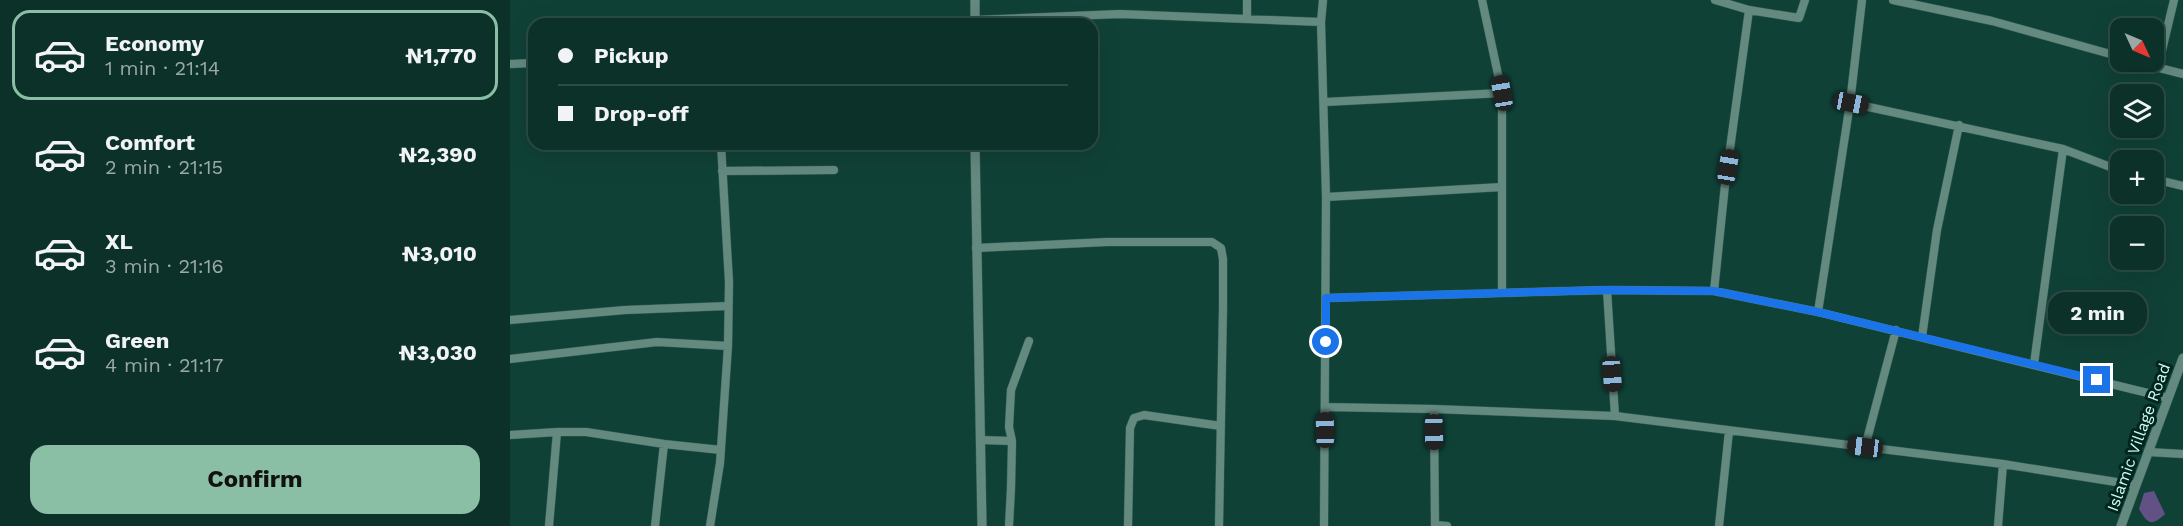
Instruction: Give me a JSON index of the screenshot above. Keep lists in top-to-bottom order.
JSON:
{
  "streets": {
    "street": ["Islamic Village Road"]
  },
  "north": "bottom right",
  "page": {
    "list": [
      {
        "name": "Economy",
        "note": "1 min · 21:14",
        "value": "₦1,770"
      },
      {
        "name": "Comfort",
        "note": "2 min · 21:15",
        "value": "₦2,390"
      },
      {
        "name": "XL",
        "note": "3 min · 21:16",
        "value": "₦3,010"
      },
      {
        "name": "Green",
        "note": "4 min · 21:17",
        "value": "₦3,030"
      }
    ],
    "map_buttons": ["+", "−"],
    "banner": ["Pickup", "Drop-off"],
    "bubble": "2 min",
    "buttons": "Confirm"
  }
}
